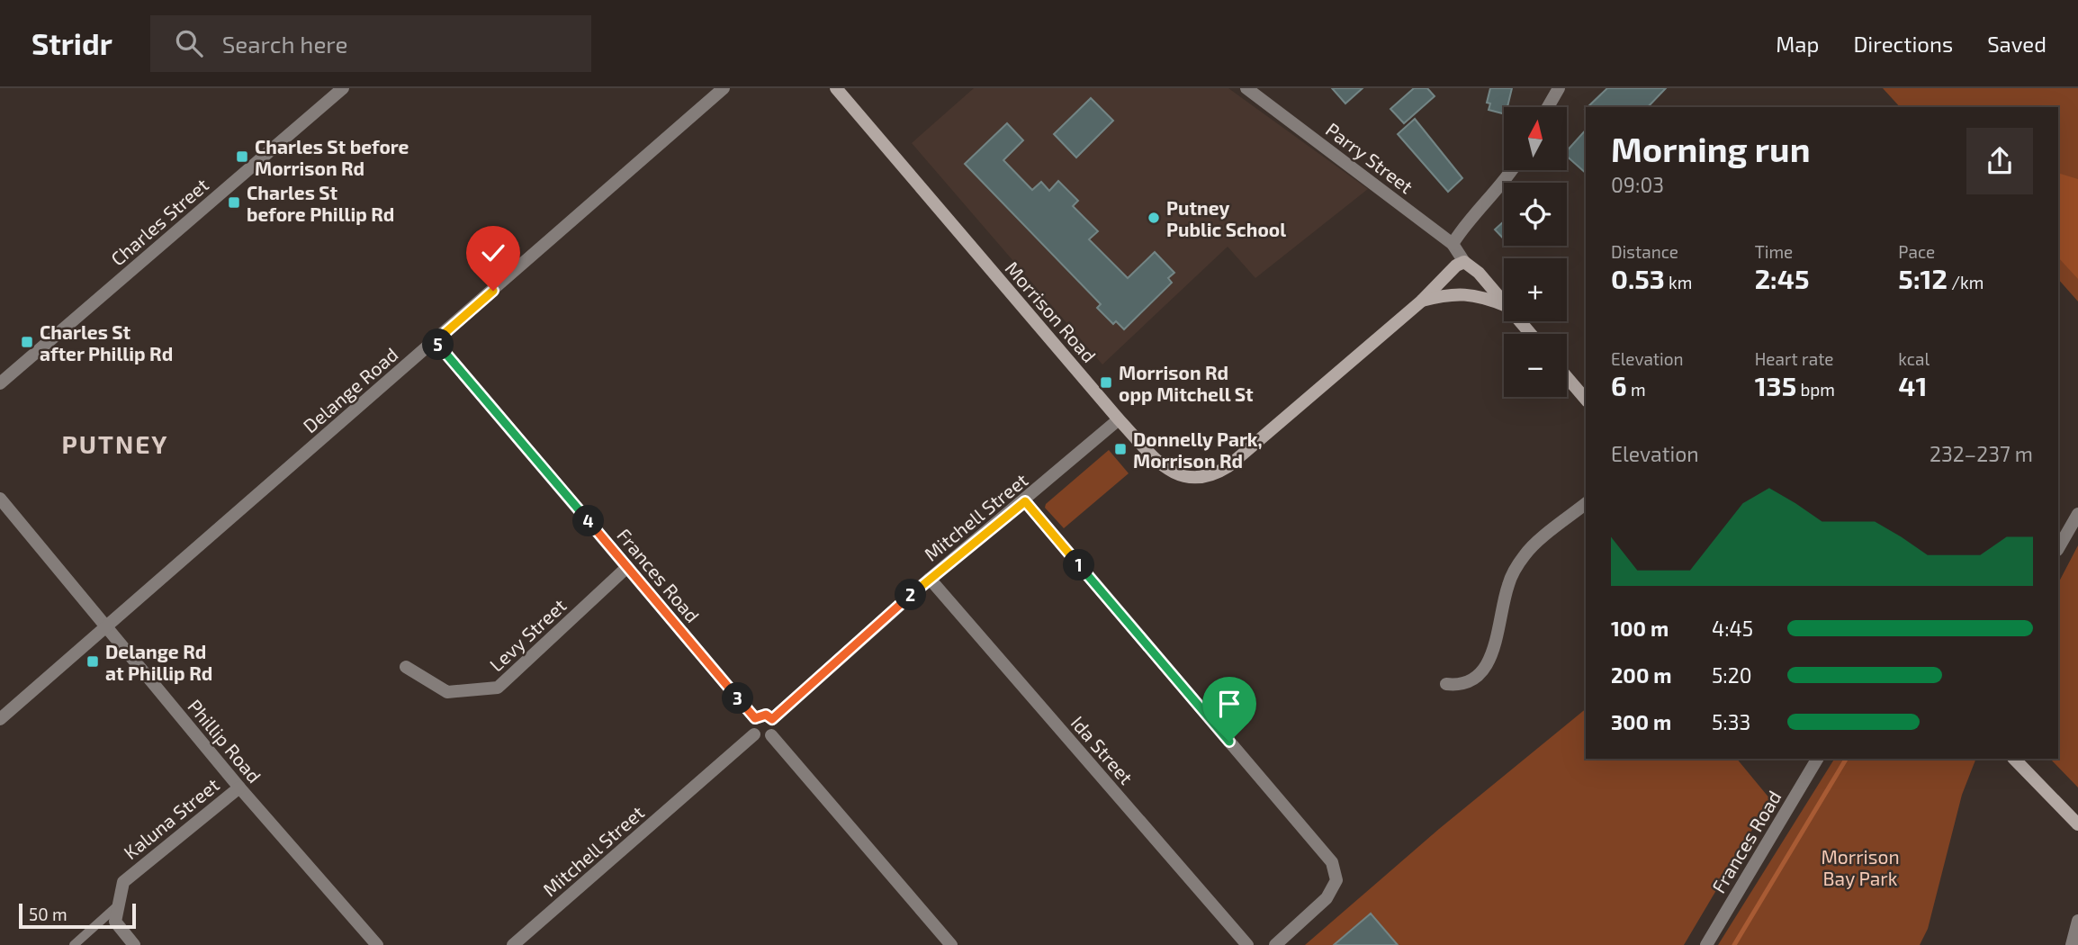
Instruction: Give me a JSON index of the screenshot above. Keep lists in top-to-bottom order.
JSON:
{
  "streets": {
    "street": [
      "Parry Street",
      "Charles Street",
      "Morrison Road",
      "Delange Road",
      "Mitchell Street",
      "Frances Road",
      "Levy Street",
      "Phillip Road",
      "Ida Street",
      "Kaluna Street"
    ]
  },
  "crossings": [
    ["Parry Street", "Morrison Road"],
    ["Morrison Road", "Mitchell Street"],
    ["Delange Road", "Frances Road"],
    ["Delange Road", "Phillip Road"],
    ["Mitchell Street", "Frances Road"],
    ["Mitchell Street", "Ida Street"],
    ["Frances Road", "Levy Street"],
    ["Phillip Road", "Kaluna Street"]
  ],
  "districts": ["PUTNEY"],
  "parks": ["Morrison Bay Park"],
  "places": {
    "transit": [
      "Charles St before Morrison Rd",
      "Charles St before Phillip Rd",
      "Charles St after Phillip Rd",
      "Morrison Rd opp Mitchell St",
      "Donnelly Park, Morrison Rd",
      "Delange Rd at Phillip Rd"
    ],
    "other": ["Putney Public School"]
  },
  "scale_bar": "50 m",
  "north": "top",
  "page": {
    "header": "Stridr",
    "search": "Search here",
    "nav": ["Map", "Directions", "Saved"],
    "map_buttons": ["+", "−"],
    "heading": ["Morning run", "09:03"],
    "stats": [
      ["Distance", "0.53 km"],
      ["Time", "2:45"],
      ["Pace", "5:12 /km"],
      ["Elevation", "6 m"],
      ["Heart rate", "135 bpm"],
      ["kcal", "41"]
    ],
    "pins": [
      "5",
      "4",
      "1",
      "2",
      "3"
    ],
    "chart": ["Elevation", "232–237 m"],
    "list": [
      {
        "name": "100 m",
        "note": "4:45"
      },
      {
        "name": "200 m",
        "note": "5:20"
      },
      {
        "name": "300 m",
        "note": "5:33"
      }
    ],
    "scale": "50 m"
  }
}
